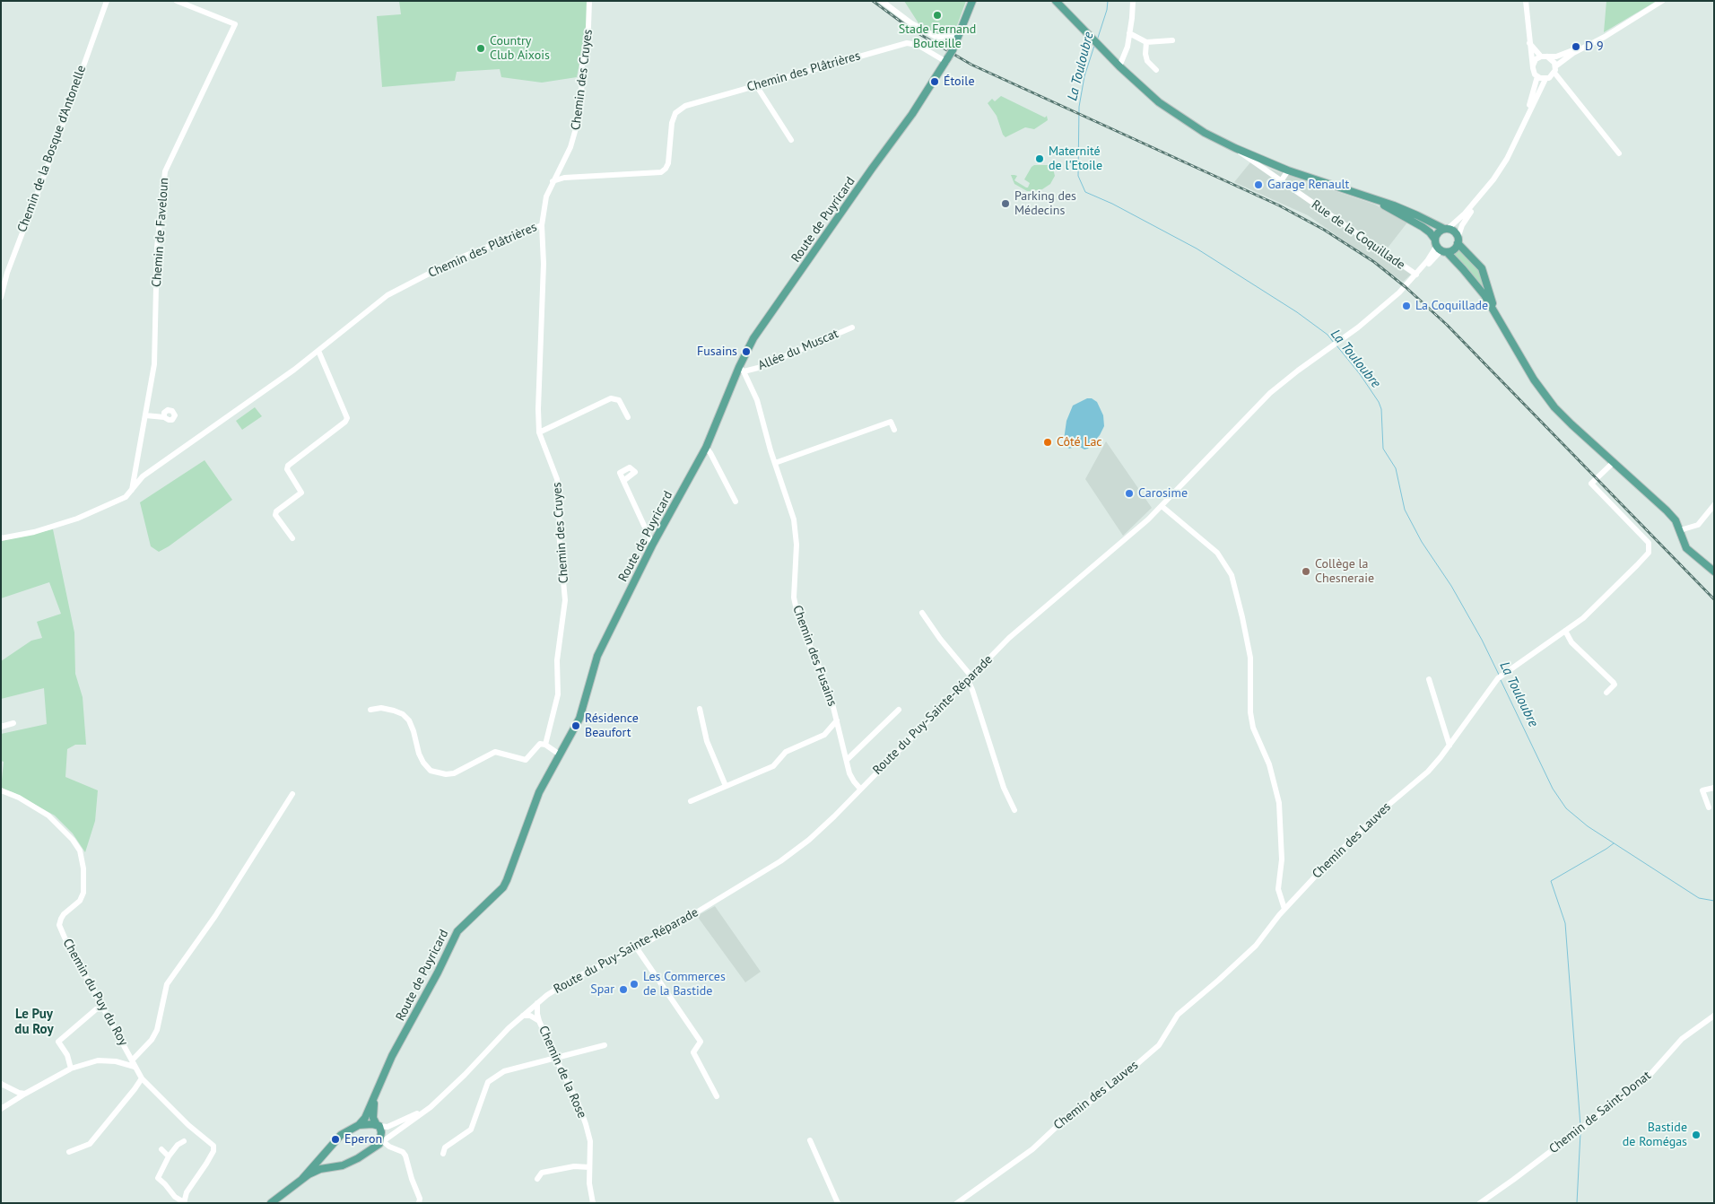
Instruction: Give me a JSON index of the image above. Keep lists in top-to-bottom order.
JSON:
{
  "streets": {
    "main road": ["Route de Puyricard"],
    "street": [
      "Chemin des Plâtrières",
      "Chemin des Cruyes",
      "Chemin de la Bosque d'Antonelle",
      "Chemin de Faveloun",
      "Rue de la Coquillade",
      "Allée du Muscat",
      "Chemin des Fusains",
      "Route du Puy-Sainte-Réparade",
      "Chemin des Lauves",
      "Chemin du Puy du Roy",
      "Chemin de la Rose",
      "Chemin de Saint-Donat"
    ]
  },
  "crossings": [
    ["Chemin des Plâtrières", "Chemin des Cruyes"],
    ["Chemin des Plâtrières", "Route de Puyricard"],
    ["Chemin des Plâtrières", "Chemin de Faveloun"],
    ["Route de Puyricard", "Allée du Muscat"],
    ["Route de Puyricard", "Chemin des Fusains"],
    ["Route de Puyricard", "Route du Puy-Sainte-Réparade"],
    ["Rue de la Coquillade", "Route du Puy-Sainte-Réparade"],
    ["Allée du Muscat", "Chemin des Fusains"],
    ["Chemin des Fusains", "Route du Puy-Sainte-Réparade"],
    ["Route du Puy-Sainte-Réparade", "Chemin de la Rose"]
  ],
  "districts": ["Le Puy du Roy"],
  "water": ["La Touloubre"],
  "places": [
    "Stade Fernand Bouteille",
    "D 9",
    "Country Club Aixois",
    "Étoile",
    "Maternité de l'Etoile",
    "Garage Renault",
    "Parking des Médecins",
    "La Coquillade",
    "Fusains",
    "Côté Lac",
    "Carosime",
    "Collège la Chesneraie",
    "Résidence Beaufort",
    "Les Commerces de la Bastide",
    "Spar",
    "Bastide de Romégas",
    "Eperon"
  ]
}
